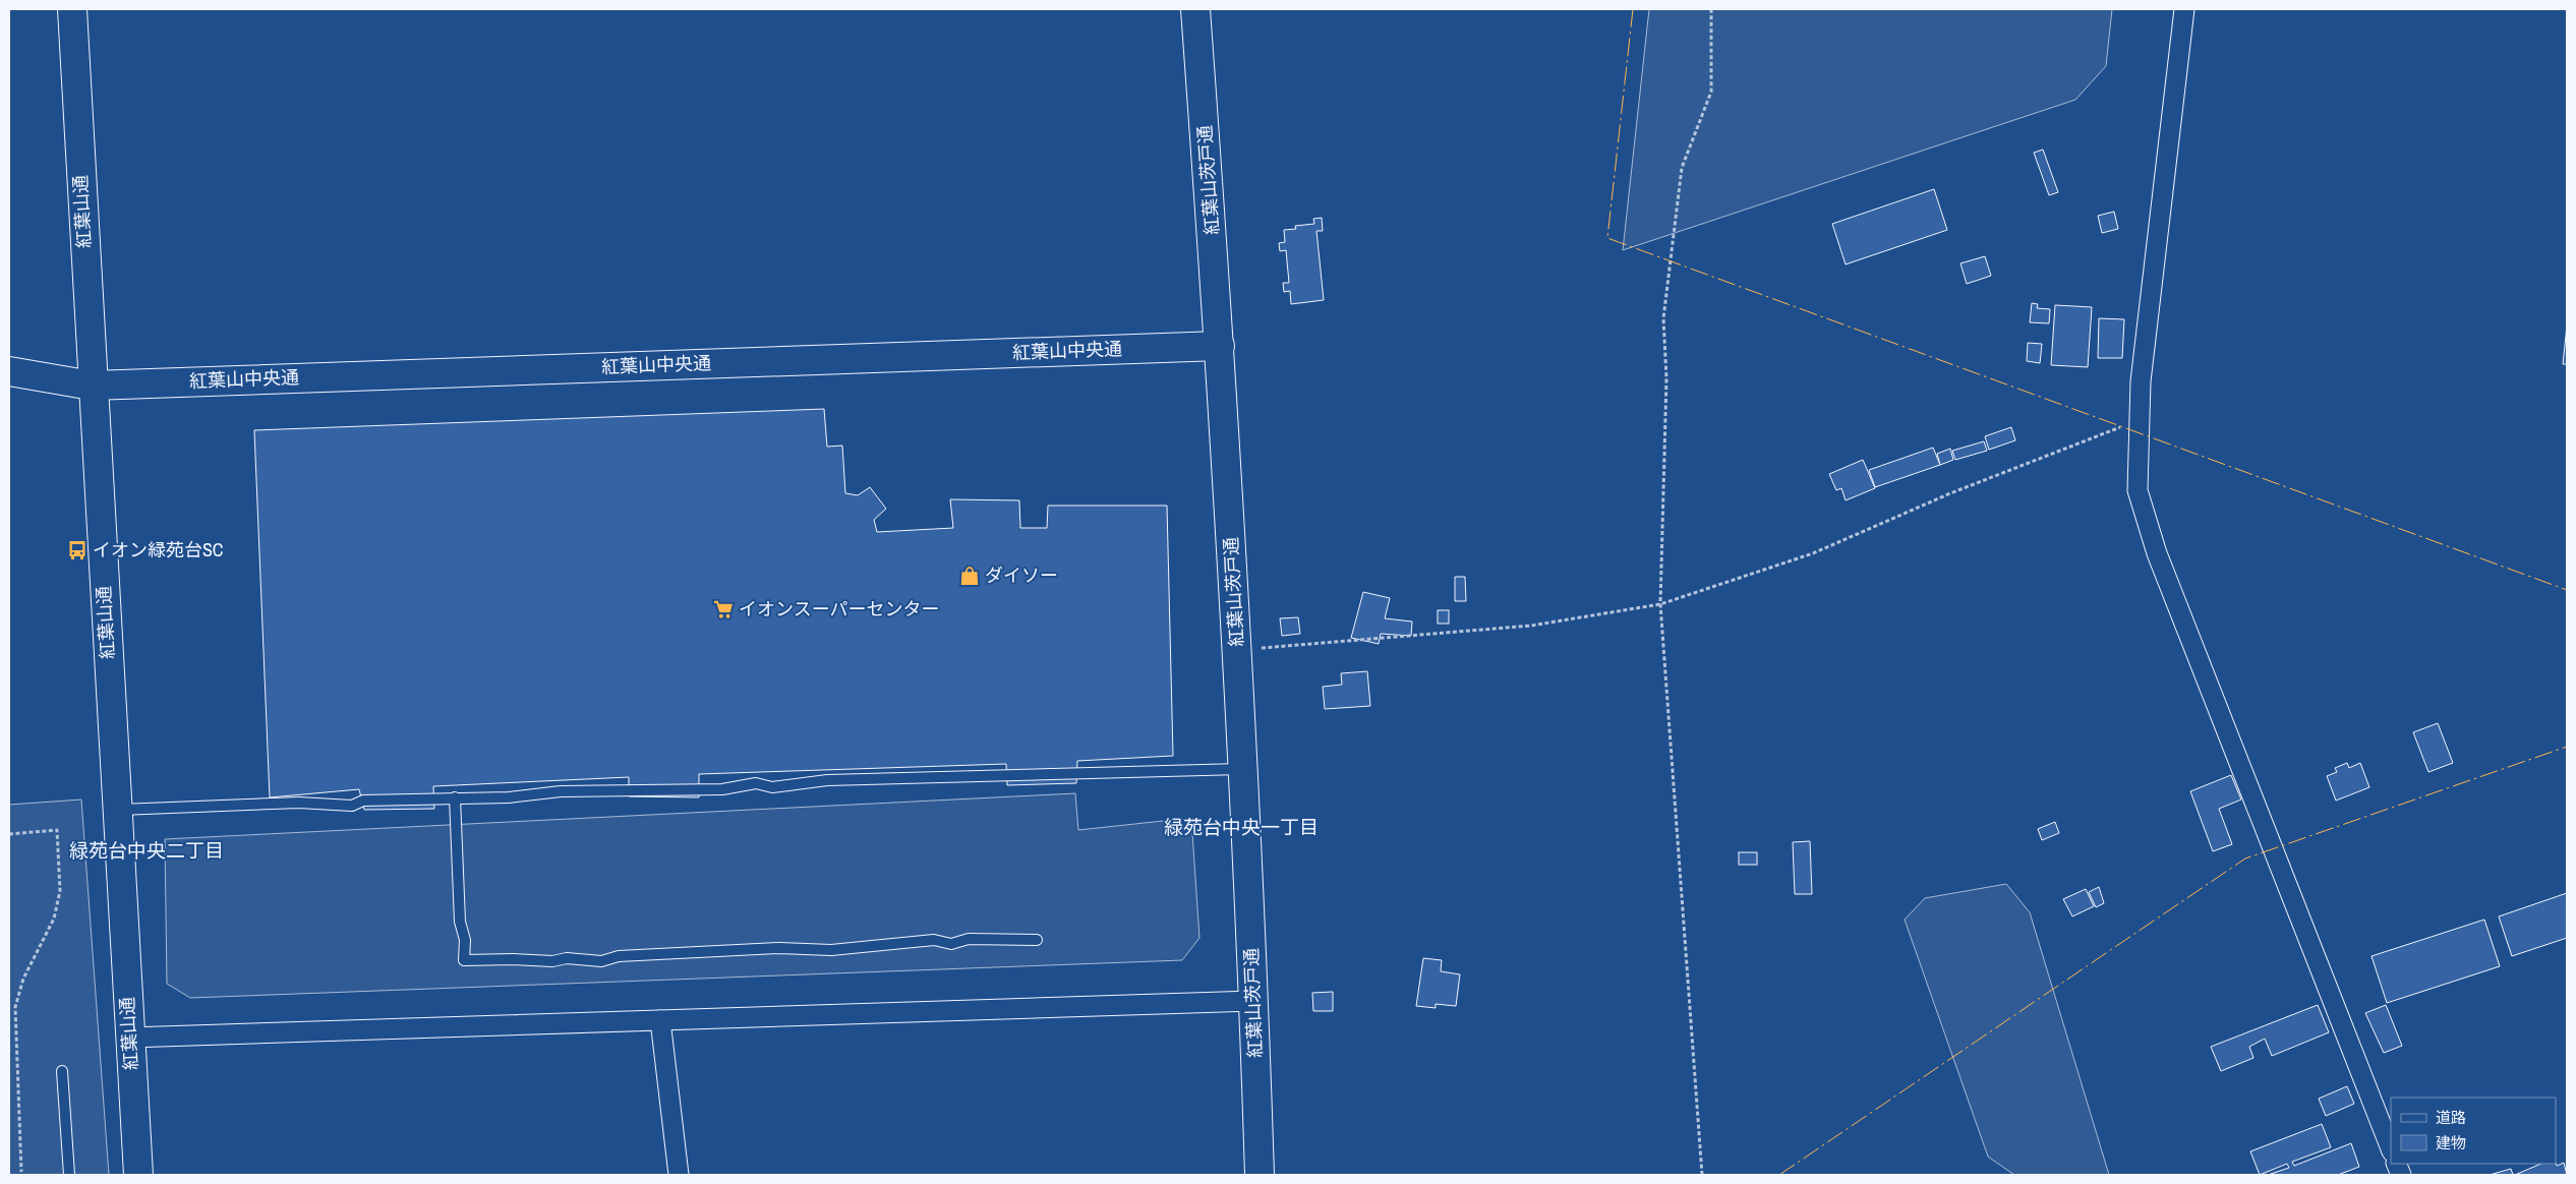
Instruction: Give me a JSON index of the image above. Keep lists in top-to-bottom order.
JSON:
{
  "streets": {
    "street": ["紅葉山茨戸通", "紅葉山通", "紅葉山中央通"]
  },
  "crossings": [
    ["紅葉山茨戸通", "紅葉山中央通"],
    ["紅葉山通", "紅葉山中央通"]
  ],
  "districts": ["緑苑台中央一丁目", "緑苑台中央二丁目"],
  "places": {
    "bus stop": ["イオン緑苑台SC"],
    "shop": ["ダイソー"],
    "supermarket": ["イオンスーパーセンター"]
  },
  "legend": ["道路", "建物"]
}
